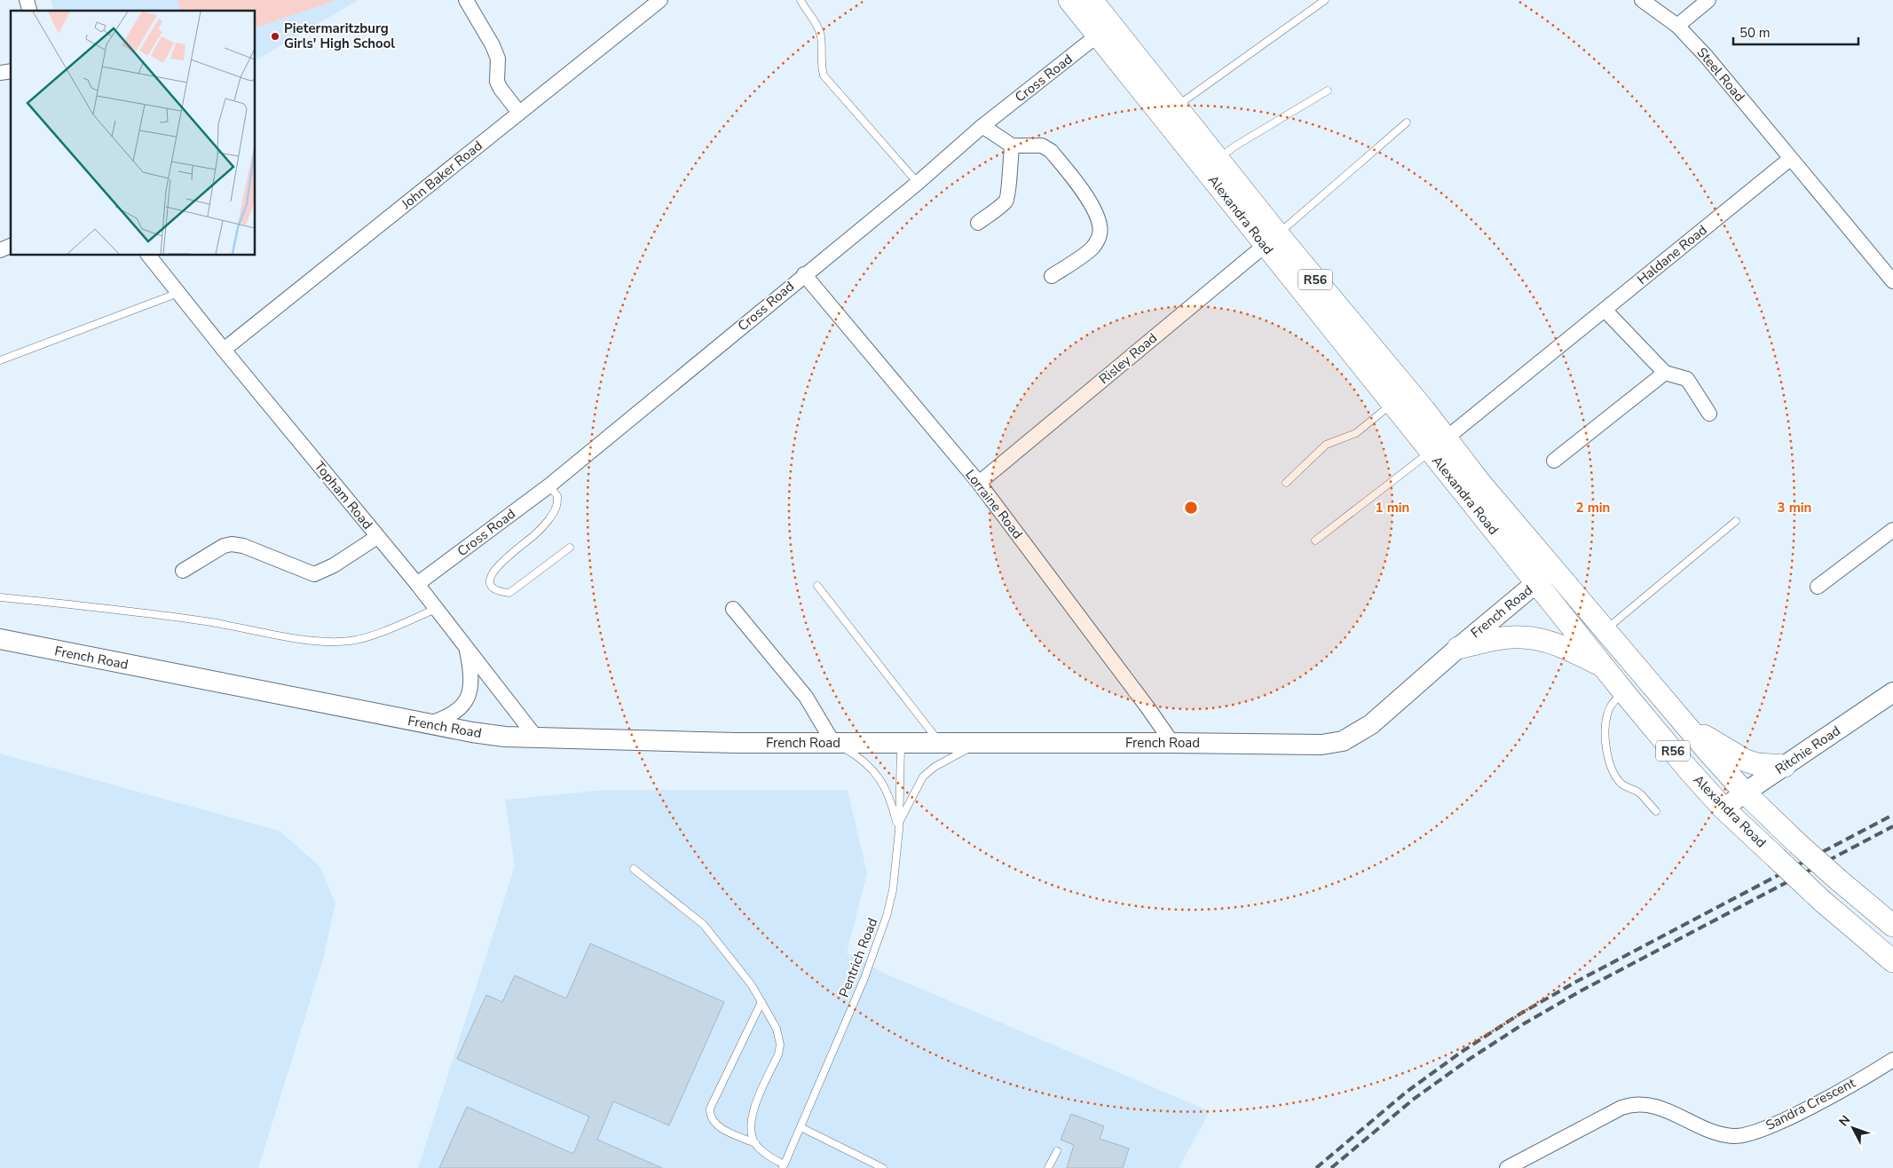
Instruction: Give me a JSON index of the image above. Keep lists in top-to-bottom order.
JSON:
{
  "streets": {
    "main road": ["Alexandra Road", "R56"],
    "street": [
      "Steel Road",
      "Cross Road",
      "John Baker Road",
      "Haldane Road",
      "Risley Road",
      "Topham Road",
      "Lorraine Road",
      "French Road",
      "Ritchie Road",
      "Sandra Crescent"
    ],
    "lane": ["Pentrich Road"]
  },
  "crossings": [
    ["Steel Road", "Haldane Road"],
    ["Cross Road", "Alexandra Road"],
    ["Cross Road", "Topham Road"],
    ["Cross Road", "Lorraine Road"],
    ["John Baker Road", "Topham Road"],
    ["Alexandra Road", "Haldane Road"],
    ["Alexandra Road", "Risley Road"],
    ["Alexandra Road", "French Road"],
    ["Alexandra Road", "Ritchie Road"],
    ["Risley Road", "Lorraine Road"],
    ["Topham Road", "French Road"],
    ["Lorraine Road", "French Road"],
    ["French Road", "Pentrich Road"]
  ],
  "places": ["Pietermaritzburg Girls' High School"],
  "scale_bar": "50 m",
  "north": "top left",
  "rings": ["1 min", "2 min", "3 min"]
}
